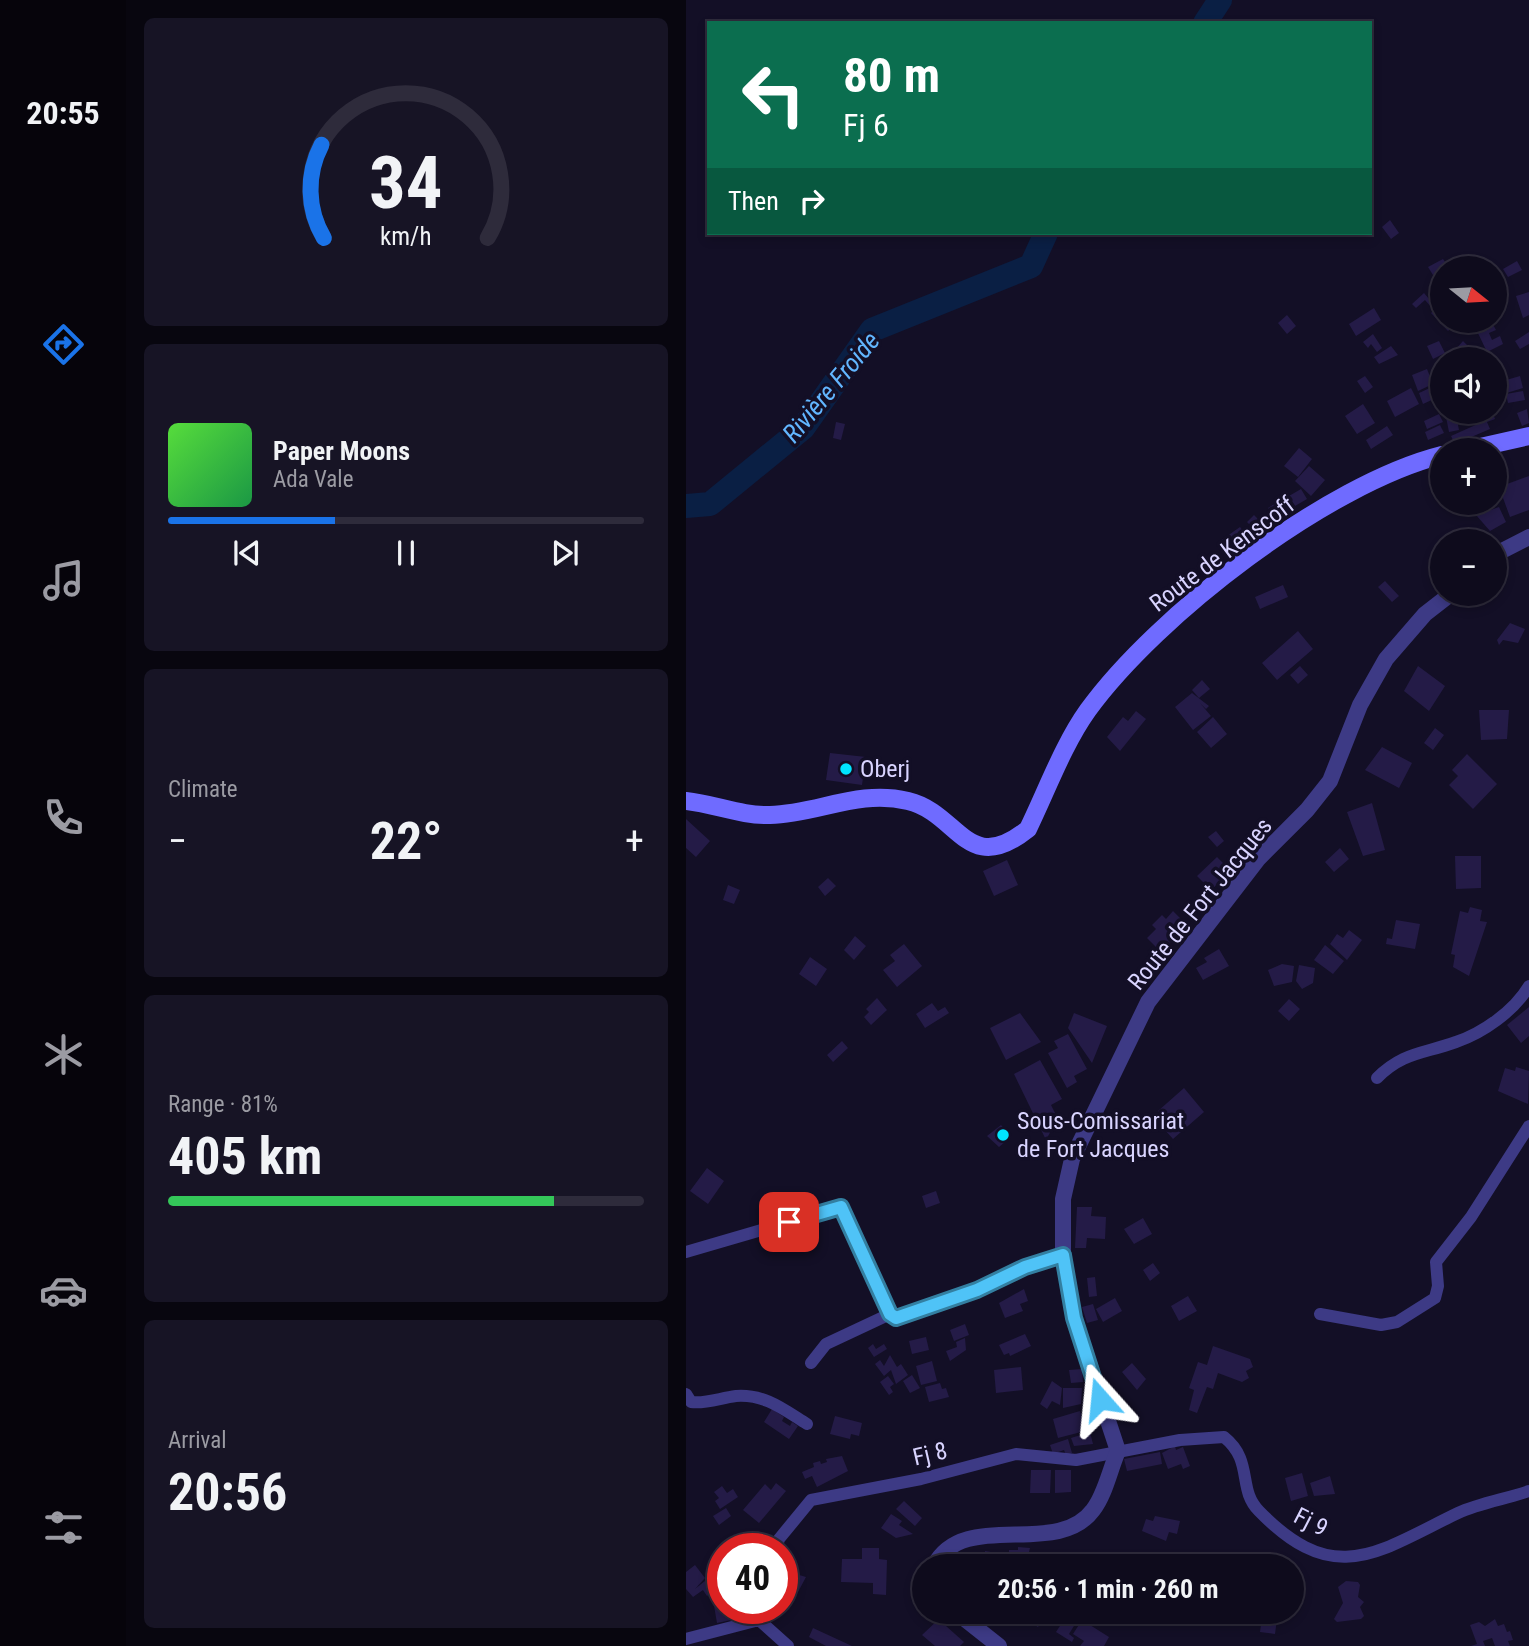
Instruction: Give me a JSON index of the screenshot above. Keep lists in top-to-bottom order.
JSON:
{
  "streets": {
    "main road": ["Route de Kenscoff"],
    "street": ["Route de Fort Jacques", "Fj 8", "Fj 9"]
  },
  "crossings": [
    ["Route de Fort Jacques", "Fj 8"],
    ["Route de Fort Jacques", "Fj 9"],
    ["Fj 8", "Fj 9"]
  ],
  "water": ["Rivière Froide"],
  "places": ["Oberj", "Sous-Comissariat de Fort Jacques"],
  "north": "right",
  "page": {
    "tabs": "20:55",
    "turn": ["80 m", "Fj 6"],
    "then": "Then",
    "map_buttons": ["+", "−"],
    "song": ["Paper Moons", "Ada Vale"],
    "tile": [
      "Climate",
      ["Range · 81%", "405 km"],
      ["Arrival", "20:56"]
    ],
    "heat": ["−", "22°", "+"],
    "limit": "40",
    "trip": "20:56 · 1 min · 260 m",
    "gauge": ["34", "km/h"]
  }
}
